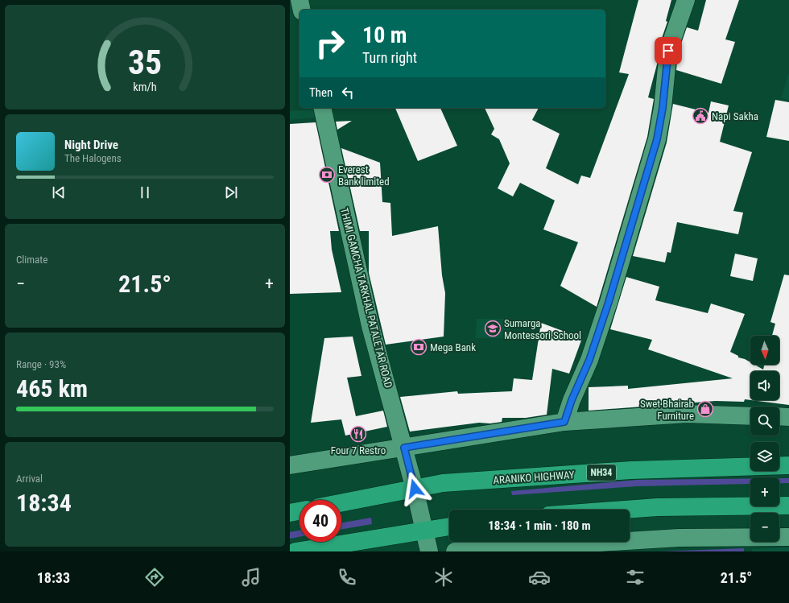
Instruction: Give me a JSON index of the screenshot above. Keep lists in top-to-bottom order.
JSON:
{
  "streets": {
    "highway": ["NH34", "ARANIKO HIGHWAY"],
    "street": ["THIMI GAMCHA TARKHAL PATALETAR ROAD"]
  },
  "crossings": [
    ["THIMI GAMCHA TARKHAL PATALETAR ROAD", "ARANIKO HIGHWAY"]
  ],
  "places": {
    "public building": ["Napi Sakha"],
    "bank": ["Everest Bank limited", "Mega Bank"],
    "school or university": ["Sumarga Montessori School"],
    "shop": ["Swet Bhairab Furniture"],
    "restaurant": ["Four 7 Restro"]
  },
  "north": "bottom",
  "page": {
    "turn": ["10 m", "Turn right"],
    "then": "Then",
    "song": ["Night Drive", "The Halogens"],
    "tile": [
      "Climate",
      ["Range · 93%", "465 km"],
      ["Arrival", "18:34"]
    ],
    "heat": ["−", "21.5°", "+"],
    "map_buttons": ["+", "−"],
    "limit": "40",
    "trip": "18:34 · 1 min · 180 m",
    "tabs": ["18:33", "21.5°"],
    "gauge": ["35", "km/h"]
  }
}
